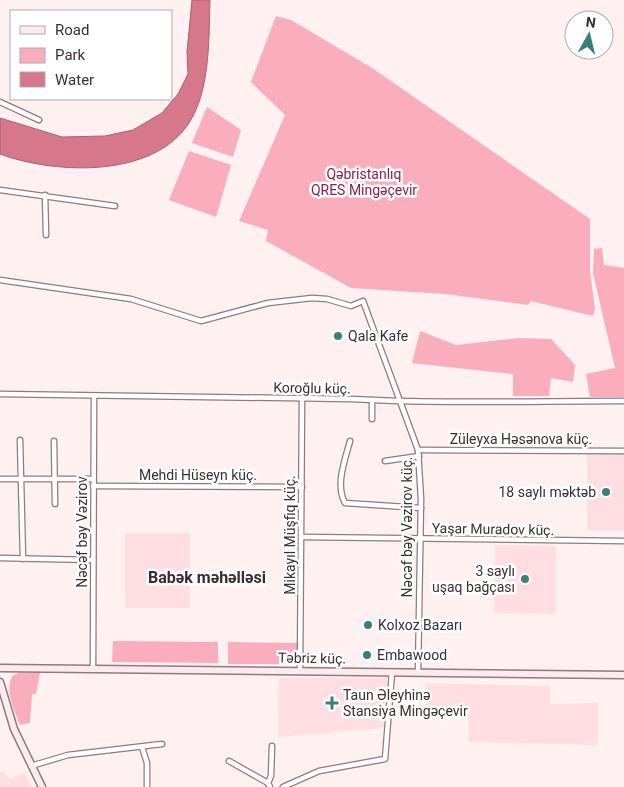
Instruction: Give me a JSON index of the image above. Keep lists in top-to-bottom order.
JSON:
{
  "streets": {
    "main road": ["Təbriz küç."],
    "street": [
      "Koroğlu küç.",
      "Züleyxa Həsənova küç.",
      "Mehdi Hüseyn küç.",
      "Nəcəf bəy Vəzirov küç.",
      "Yaşar Muradov küç.",
      "Nəcəf bəy Vəzirov",
      "Mikayıl Müşfiq küç."
    ]
  },
  "crossings": [
    ["Koroğlu küç.", "Nəcəf bəy Vəzirov küç."],
    ["Koroğlu küç.", "Nəcəf bəy Vəzirov"],
    ["Koroğlu küç.", "Mikayıl Müşfiq küç."],
    ["Züleyxa Həsənova küç.", "Nəcəf bəy Vəzirov küç."],
    ["Mehdi Hüseyn küç.", "Nəcəf bəy Vəzirov"],
    ["Mehdi Hüseyn küç.", "Mikayıl Müşfiq küç."],
    ["Nəcəf bəy Vəzirov küç.", "Yaşar Muradov küç."],
    ["Nəcəf bəy Vəzirov küç.", "Təbriz küç."],
    ["Yaşar Muradov küç.", "Mikayıl Müşfiq küç."],
    ["Nəcəf bəy Vəzirov", "Təbriz küç."],
    ["Mikayıl Müşfiq küç.", "Təbriz küç."]
  ],
  "districts": ["Babək məhəlləsi"],
  "parks": ["Qəbristanlıq QRES Mingəçevir"],
  "places": {
    "other": [
      "Qala Kafe",
      "18 saylı məktəb",
      "3 saylı uşaq bağçası",
      "Kolxoz Bazarı",
      "Embawood"
    ],
    "health": ["Taun Əleyhinə Stansiya Mingəçevir"]
  },
  "legend": ["Road", "Park", "Water"],
  "north": "top"
}
